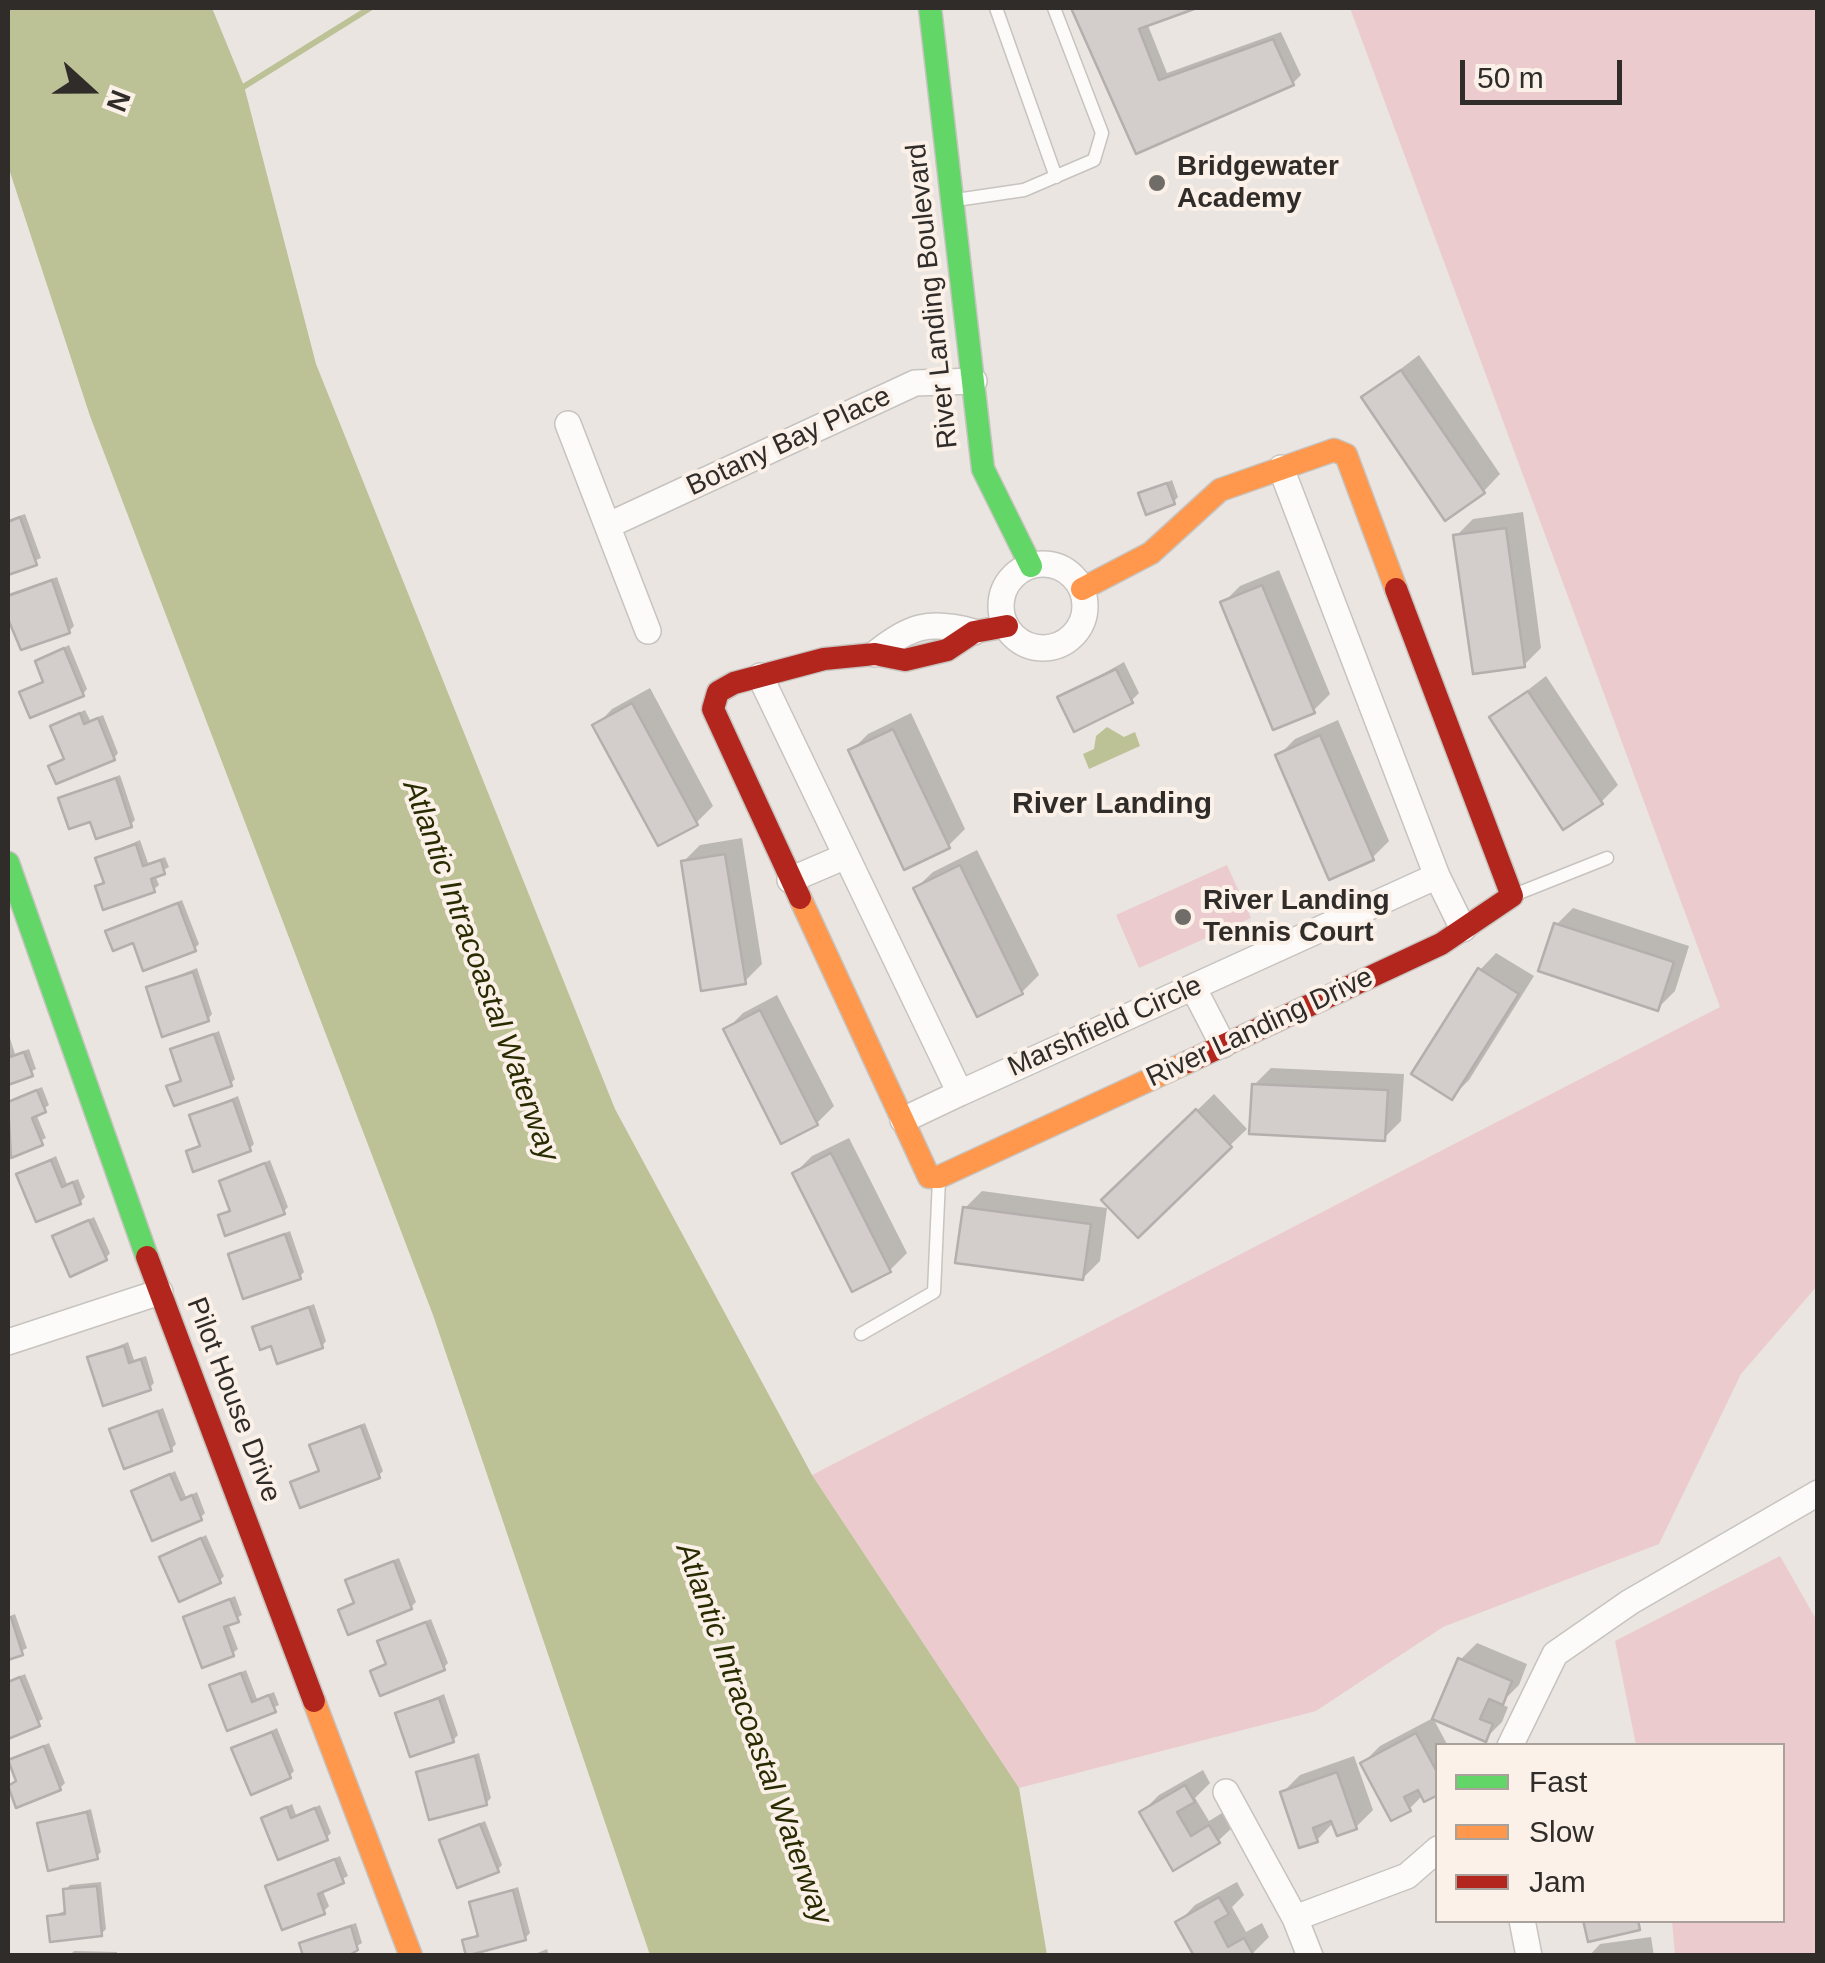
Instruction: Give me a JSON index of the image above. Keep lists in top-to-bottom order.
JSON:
{
  "streets": {
    "street": [
      "River Landing Boulevard",
      "Botany Bay Place",
      "Marshfield Circle",
      "River Landing Drive",
      "Pilot House Drive"
    ]
  },
  "crossings": [
    ["River Landing Boulevard", "Botany Bay Place"]
  ],
  "districts": ["River Landing"],
  "water": ["Atlantic Intracoastal Waterway"],
  "places": ["Bridgewater Academy", "River Landing Tennis Court"],
  "legend": ["Fast", "Slow", "Jam"],
  "scale_bar": "50 m",
  "north": "right"
}
